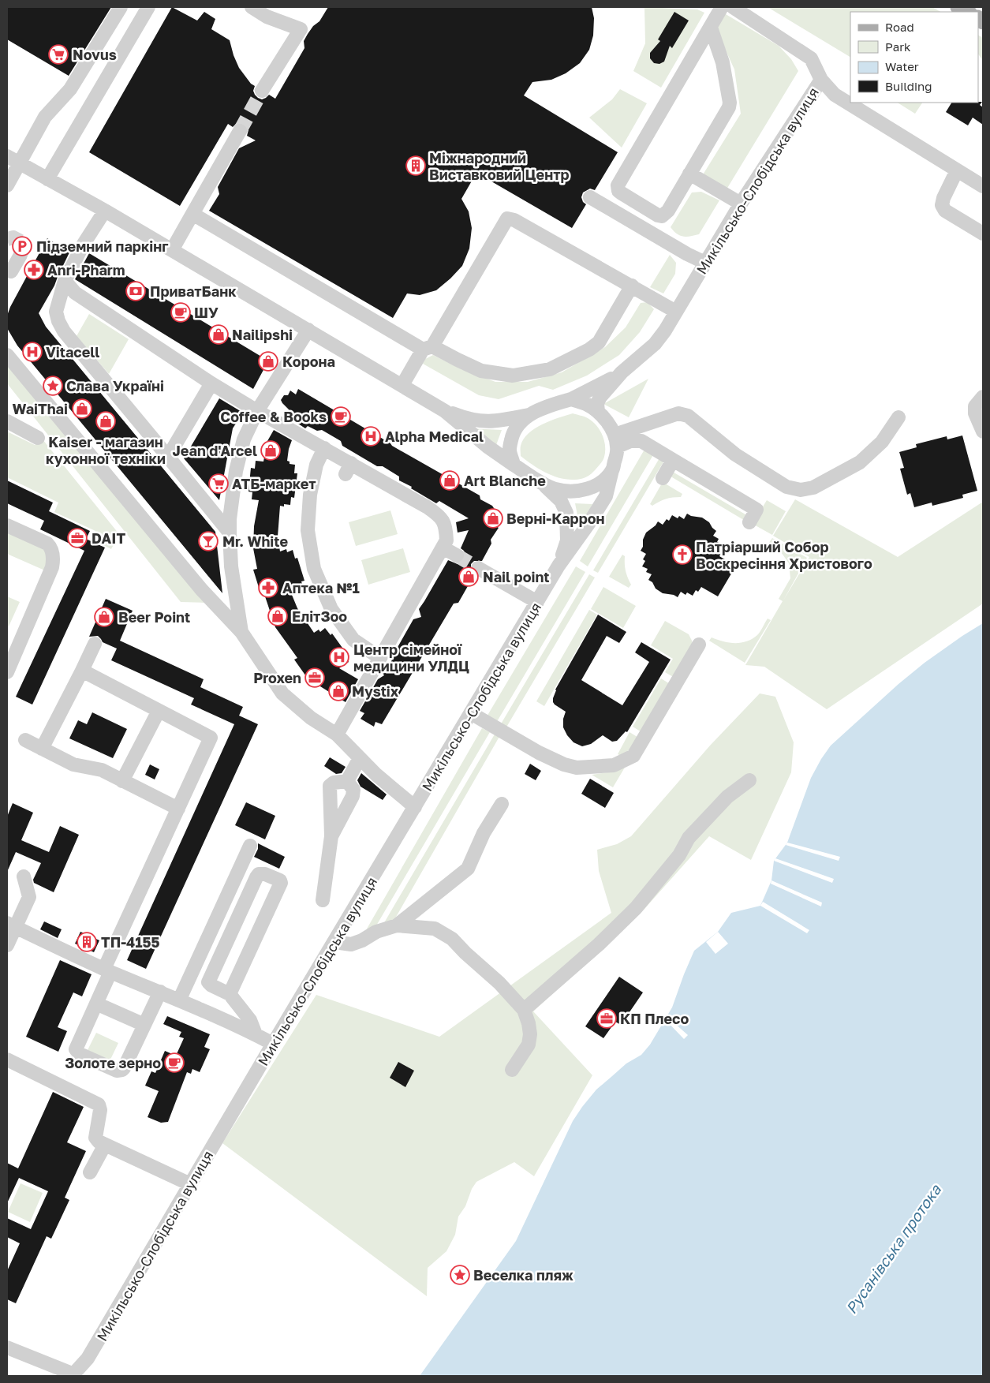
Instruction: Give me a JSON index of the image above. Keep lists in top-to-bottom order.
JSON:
{
  "streets": {
    "street": ["Микільсько-Слобідська вулиця"]
  },
  "water": ["Русанівська протока"],
  "places": {
    "supermarket": ["Novus", "АТБ-маркет"],
    "building": ["Міжнародний Виставковий Центр", "ТП-4155"],
    "parking": ["Підземний паркінг"],
    "pharmacy": ["Anri-Pharm", "Аптека №1"],
    "bank": ["ПриватБанк"],
    "cafe": ["ШУ", "Coffee & Books", "Золоте зерно"],
    "shop": [
      "Nailipshi",
      "Корона",
      "WaiThai",
      "Kaiser - магазин кухонної техніки",
      "Jean d'Arcel",
      "Art Blanche",
      "Верні-Каррон",
      "Nail point",
      "ЕлітЗоо",
      "Beer Point",
      "Mystix"
    ],
    "hospital": ["Vitacell", "Alpha Medical", "Центр сімейної медицини УЛДЦ"],
    "place": ["Слава Україні", "Веселка пляж"],
    "office": ["DAIT", "Proxen", "КП Плесо"],
    "bar": ["Mr. White"],
    "church": ["Патріарший Собор Воскресіння Христового"]
  },
  "legend": [
    "Road",
    "Park",
    "Water",
    "Building"
  ]
}
